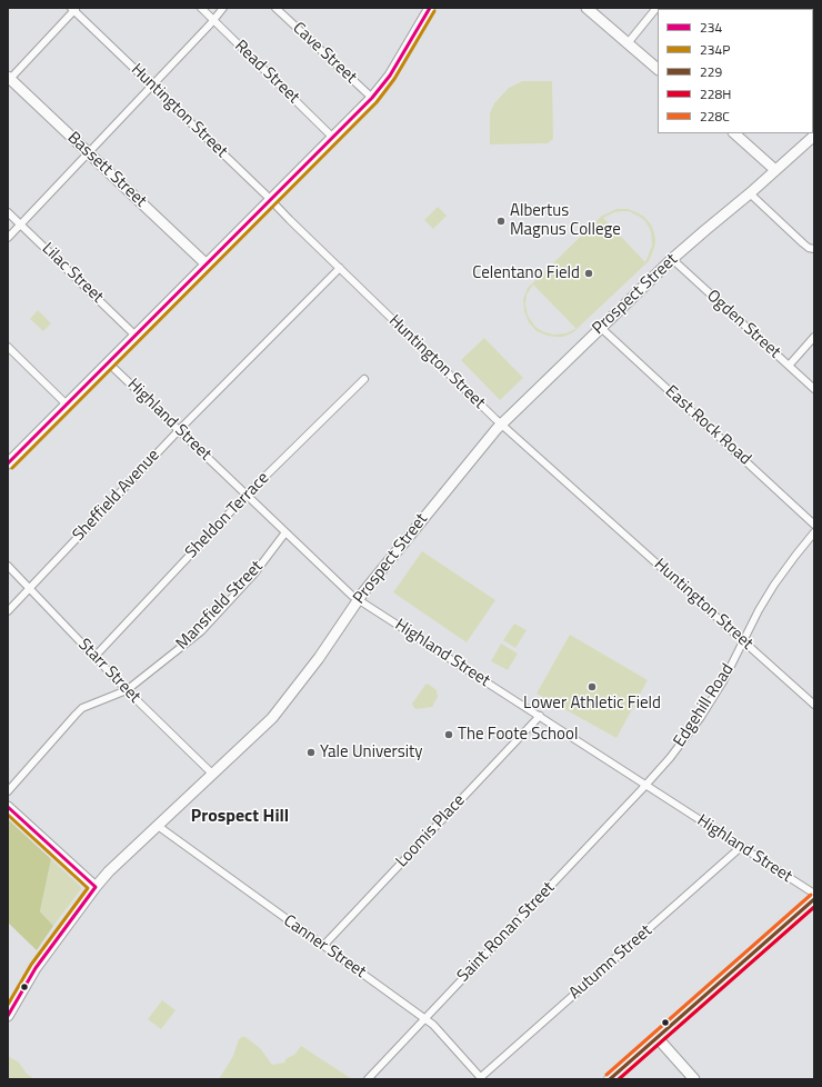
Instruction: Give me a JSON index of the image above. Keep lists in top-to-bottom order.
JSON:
{
  "streets": {
    "main road": ["Bassett Street", "Prospect Street"],
    "street": [
      "Cave Street",
      "Read Street",
      "Huntington Street",
      "Lilac Street",
      "Ogden Street",
      "Highland Street",
      "East Rock Road",
      "Sheffield Avenue",
      "Sheldon Terrace",
      "Mansfield Street",
      "Starr Street",
      "Edgehill Road",
      "Loomis Place",
      "Saint Ronan Street",
      "Canner Street",
      "Autumn Street"
    ]
  },
  "crossings": [
    ["Huntington Street", "Prospect Street"],
    ["Huntington Street", "Sheffield Avenue"],
    ["Huntington Street", "Edgehill Road"],
    ["Prospect Street", "Ogden Street"],
    ["Prospect Street", "Highland Street"],
    ["Prospect Street", "East Rock Road"],
    ["Prospect Street", "Starr Street"],
    ["Prospect Street", "Canner Street"],
    ["Highland Street", "Sheffield Avenue"],
    ["Highland Street", "Sheldon Terrace"],
    ["Highland Street", "Mansfield Street"],
    ["Highland Street", "Edgehill Road"],
    ["Highland Street", "Loomis Place"],
    ["Highland Street", "Saint Ronan Street"],
    ["Highland Street", "Autumn Street"],
    ["Sheffield Avenue", "Starr Street"],
    ["Sheldon Terrace", "Starr Street"],
    ["Mansfield Street", "Starr Street"],
    ["Edgehill Road", "Saint Ronan Street"],
    ["Loomis Place", "Canner Street"],
    ["Saint Ronan Street", "Canner Street"],
    ["Canner Street", "Autumn Street"]
  ],
  "districts": ["Prospect Hill"],
  "places": [
    "Albertus Magnus College",
    "Celentano Field",
    "Lower Athletic Field",
    "The Foote School",
    "Yale University"
  ],
  "lines": [
    "transit line 234",
    "transit line 234P",
    "transit line 228C",
    "transit line 229",
    "transit line 228H"
  ],
  "legend": [
    "234",
    "234P",
    "229",
    "228H",
    "228C"
  ]
}
